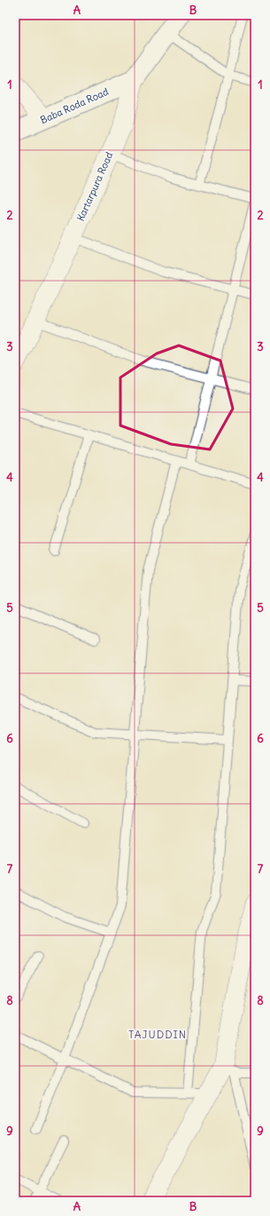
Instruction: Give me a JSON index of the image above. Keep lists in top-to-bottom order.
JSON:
{
  "streets": {
    "street": ["Baba Roda Road", "Kartarpura Road"]
  },
  "crossings": [
    ["Baba Roda Road", "Kartarpura Road"]
  ],
  "districts": ["TAJUDDIN"],
  "grid": {
    "columns": ["A", "B"],
    "rows": [
      "1",
      "2",
      "3",
      "4",
      "5",
      "6",
      "7",
      "8",
      "9"
    ]
  }
}
